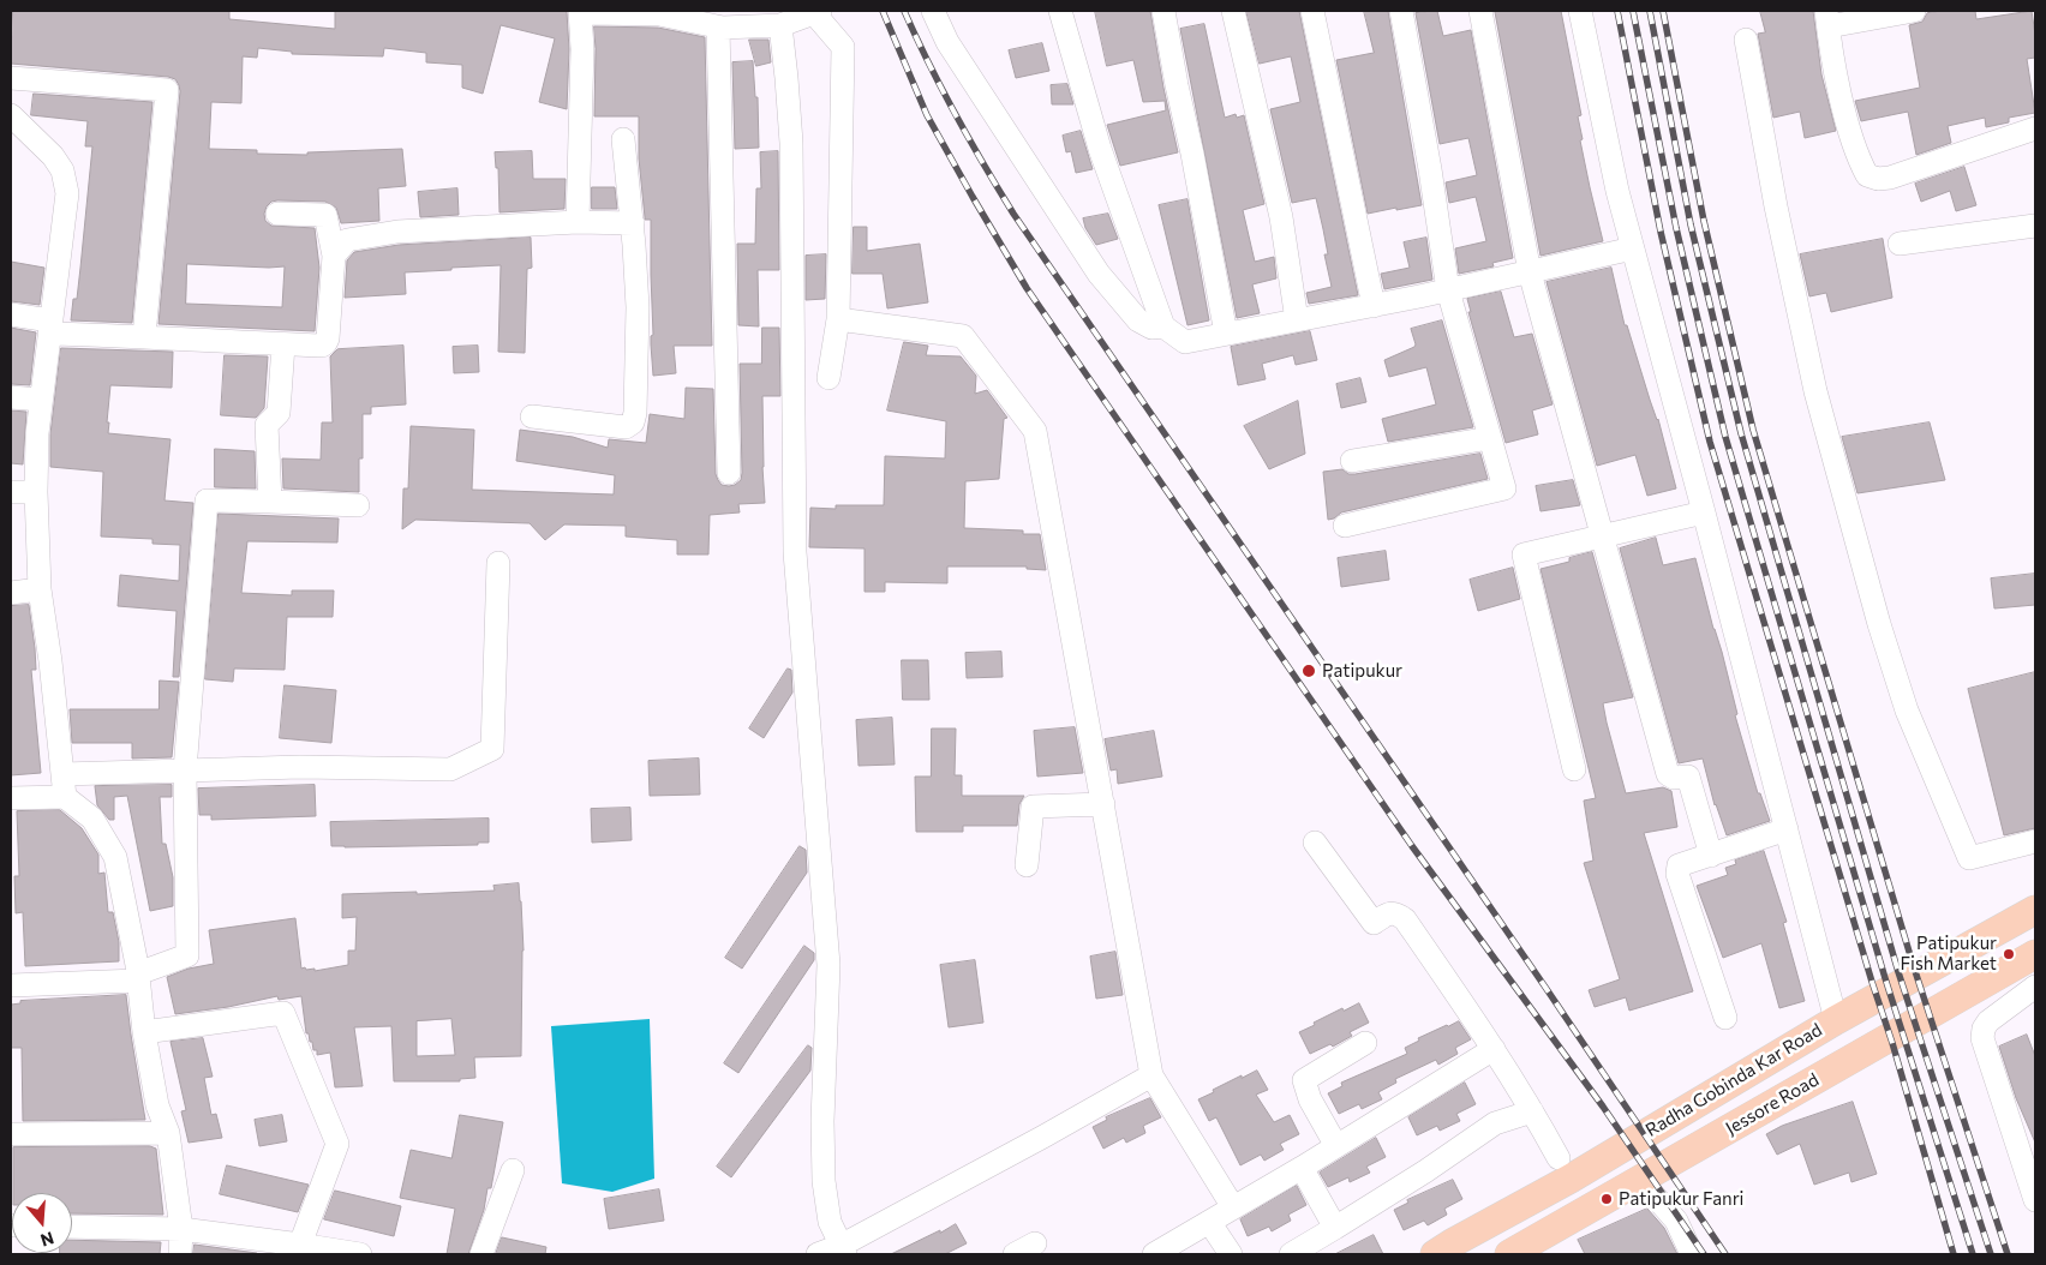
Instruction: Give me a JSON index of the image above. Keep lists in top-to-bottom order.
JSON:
{
  "streets": {
    "main road": ["Radha Gobinda Kar Road", "Jessore Road"]
  },
  "places": ["Patipukur", "Patipukur Fish Market", "Patipukur Fanri"],
  "north": "bottom"
}
